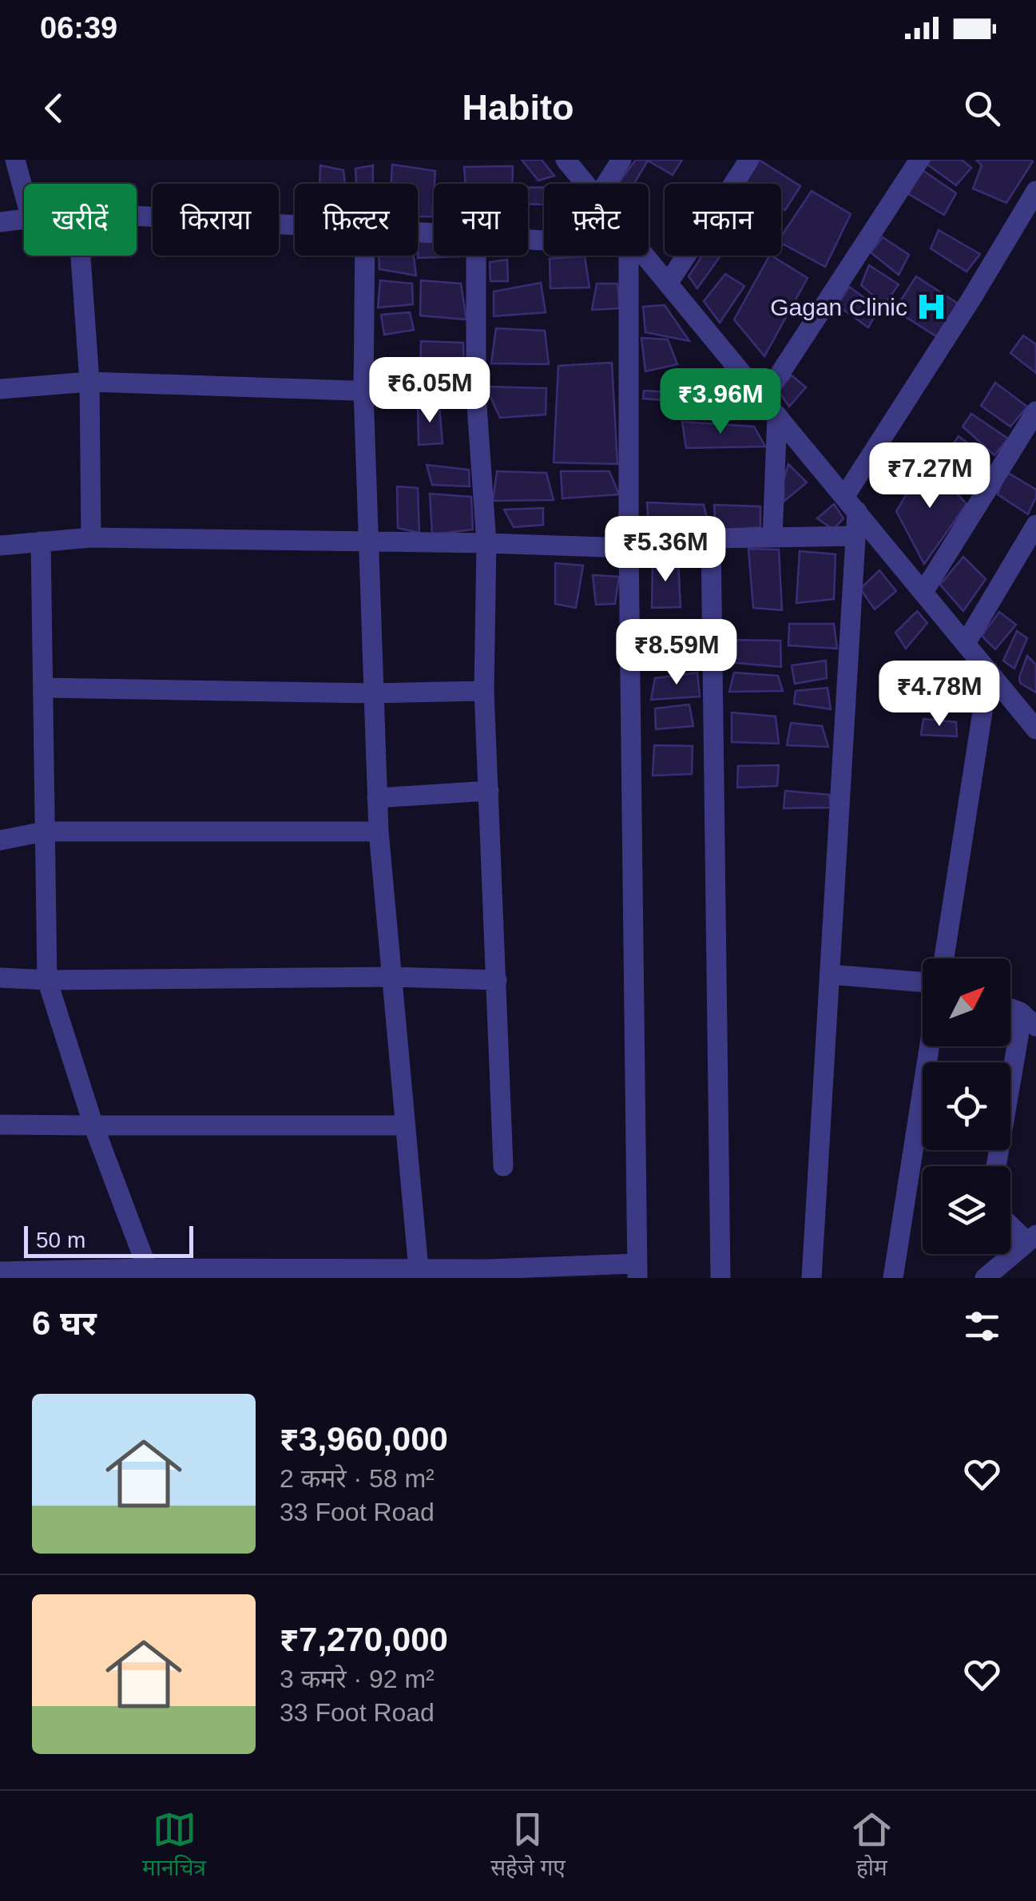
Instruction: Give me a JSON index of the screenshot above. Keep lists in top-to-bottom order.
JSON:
{
  "places": {
    "hospital": ["Gagan Clinic"]
  },
  "scale_bar": "50 m",
  "north": "top right",
  "page": {
    "status": "06:39",
    "header": "Habito",
    "chip": [
      "खरीदें",
      "किराया",
      "फ़िल्टर",
      "नया",
      "फ़्लैट",
      "मकान"
    ],
    "price": [
      "₹6.05M",
      "₹3.96M",
      "₹7.27M",
      "₹5.36M",
      "₹8.59M",
      "₹4.78M"
    ],
    "scale": "50 m",
    "heading": "6 घर",
    "list": [
      {
        "name": "₹3,960,000",
        "note": "2 कमरे · 58 m² · 33 Foot Road"
      },
      {
        "name": "₹7,270,000",
        "note": "3 कमरे · 92 m² · 33 Foot Road"
      }
    ],
    "tabs": ["मानचित्र", "सहेजे गए", "होम"]
  }
}
